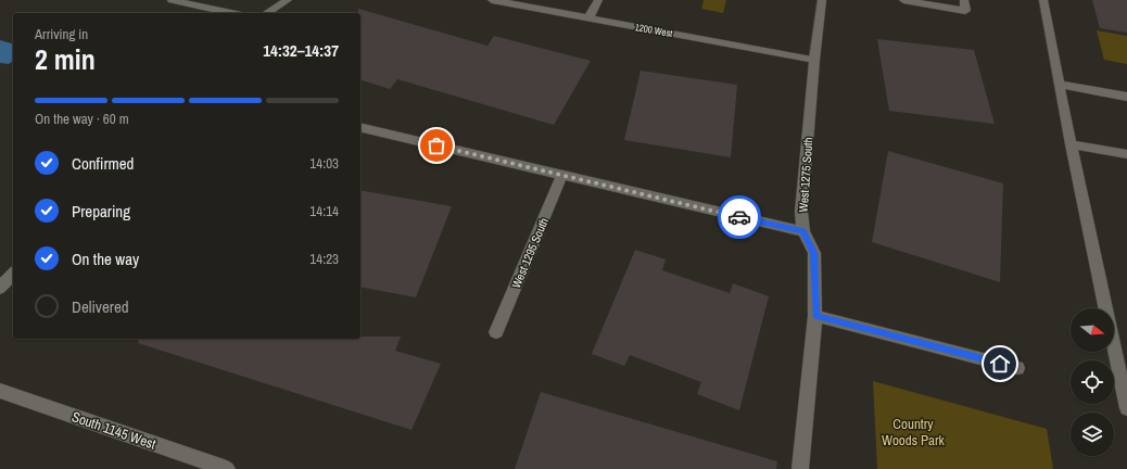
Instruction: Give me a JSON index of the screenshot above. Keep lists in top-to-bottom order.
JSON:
{
  "streets": {
    "street": [
      "1200 West",
      "West 1275 South",
      "West 1295 South",
      "South 1145 West"
    ]
  },
  "crossings": [
    ["1200 West", "West 1275 South"]
  ],
  "parks": ["Country Woods Park"],
  "north": "right",
  "page": {
    "heading": ["2 min", "Arriving in", "14:32–14:37"],
    "bar": "On the way · 60 m",
    "list": [
      ["Confirmed", "14:03"],
      ["Preparing", "14:14"],
      ["On the way", "14:23"],
      "Delivered"
    ]
  }
}
